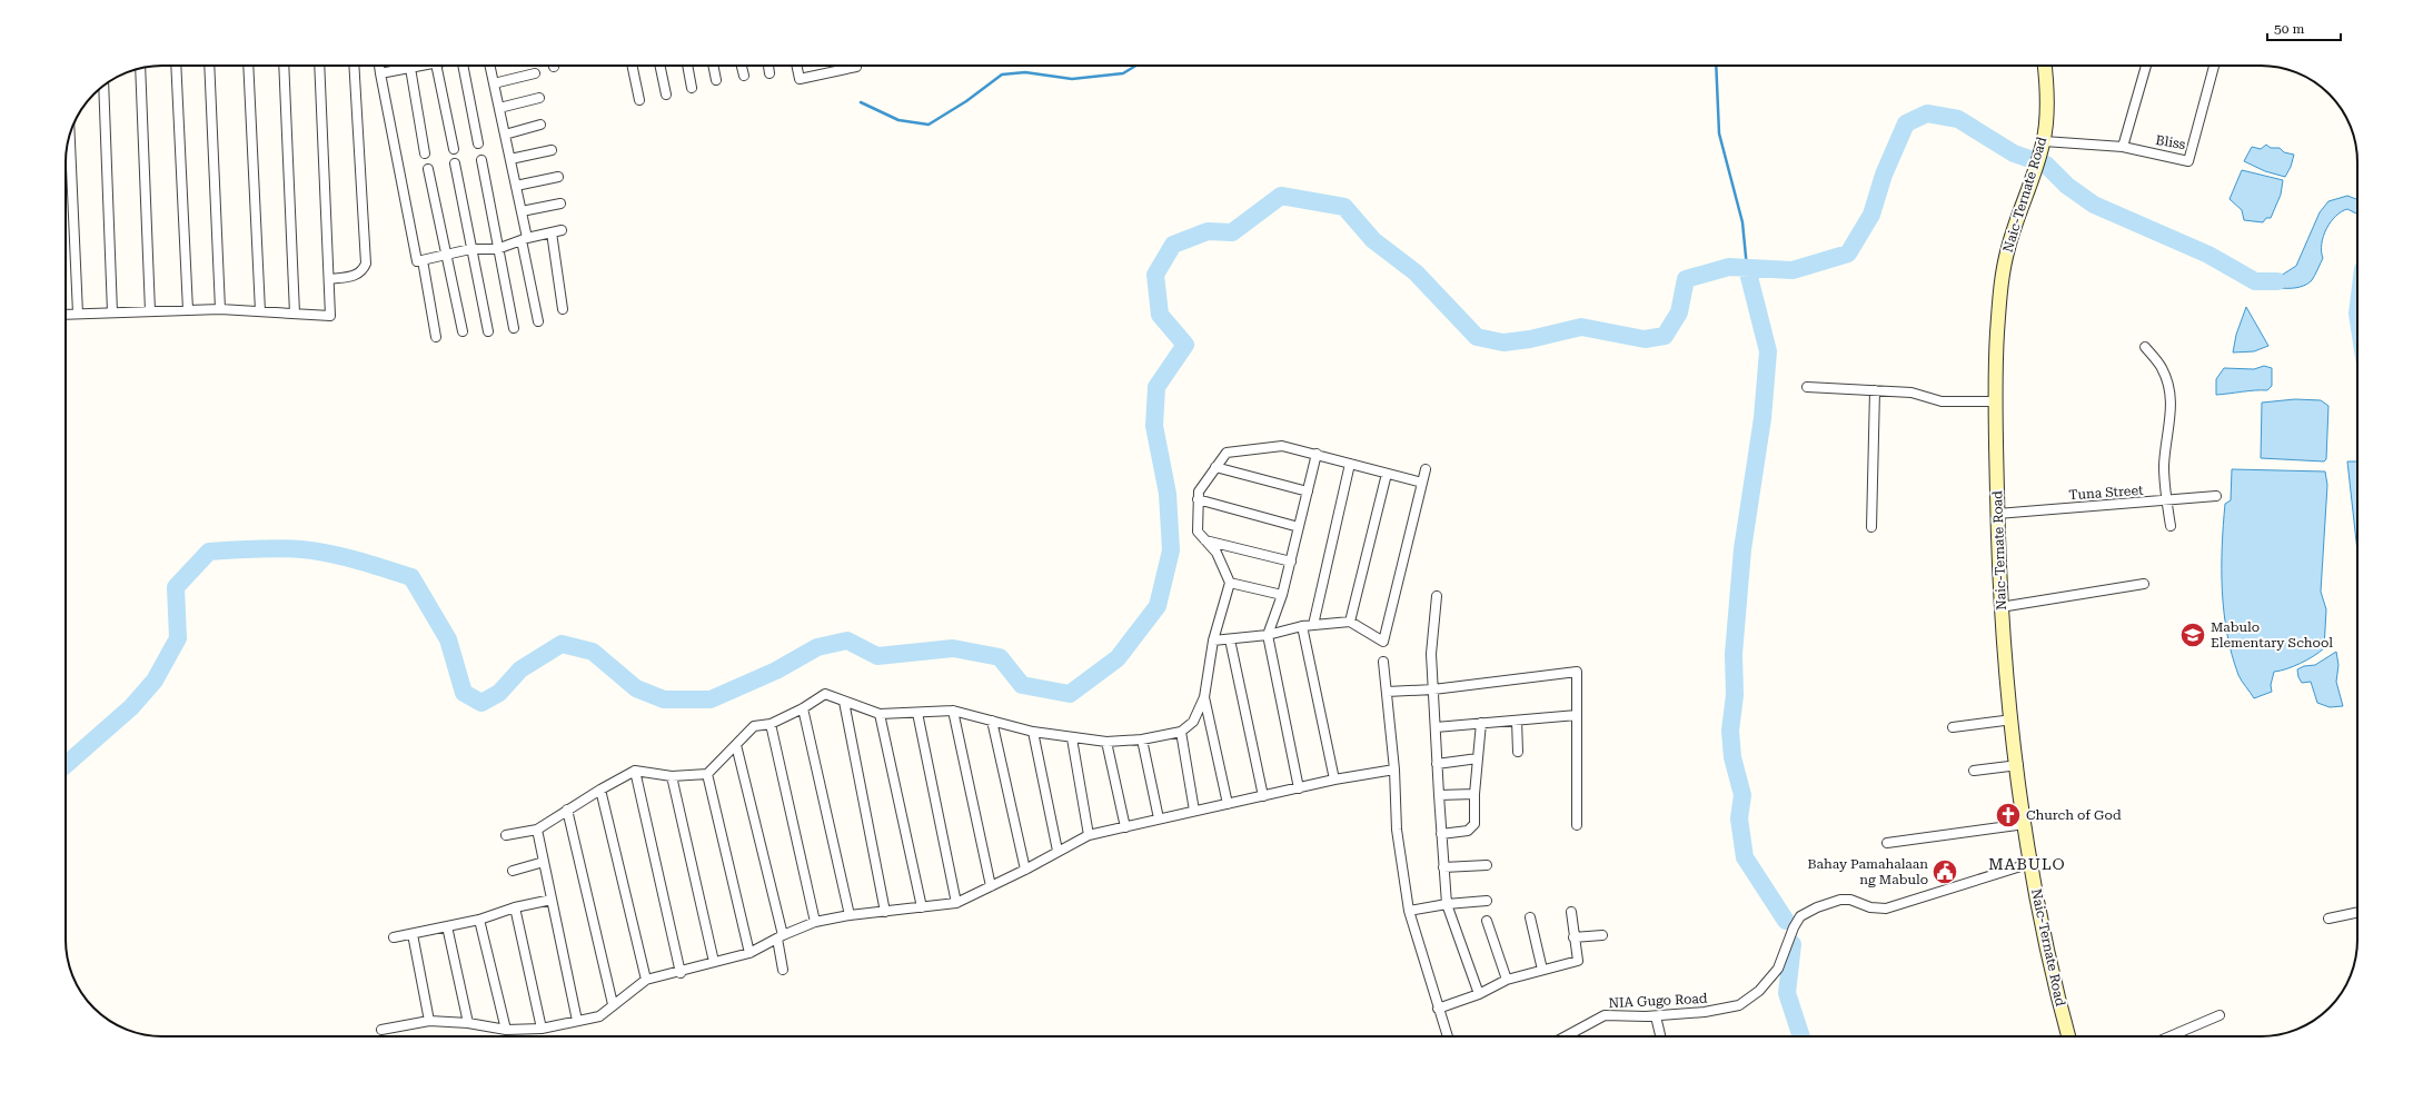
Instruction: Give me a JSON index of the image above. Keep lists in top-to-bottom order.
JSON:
{
  "streets": {
    "main road": ["Naic-Ternate Road"],
    "street": ["Bliss", "Tuna Street", "NIA Gugo Road"]
  },
  "crossings": [
    ["Bliss", "Naic-Ternate Road"],
    ["Naic-Ternate Road", "Tuna Street"],
    ["Naic-Ternate Road", "NIA Gugo Road"]
  ],
  "districts": ["MABULO"],
  "places": {
    "school or university": ["Mabulo Elementary School"],
    "church": ["Church of God"],
    "public building": ["Bahay Pamahalaan ng Mabulo"]
  },
  "scale_bar": "50 m"
}
